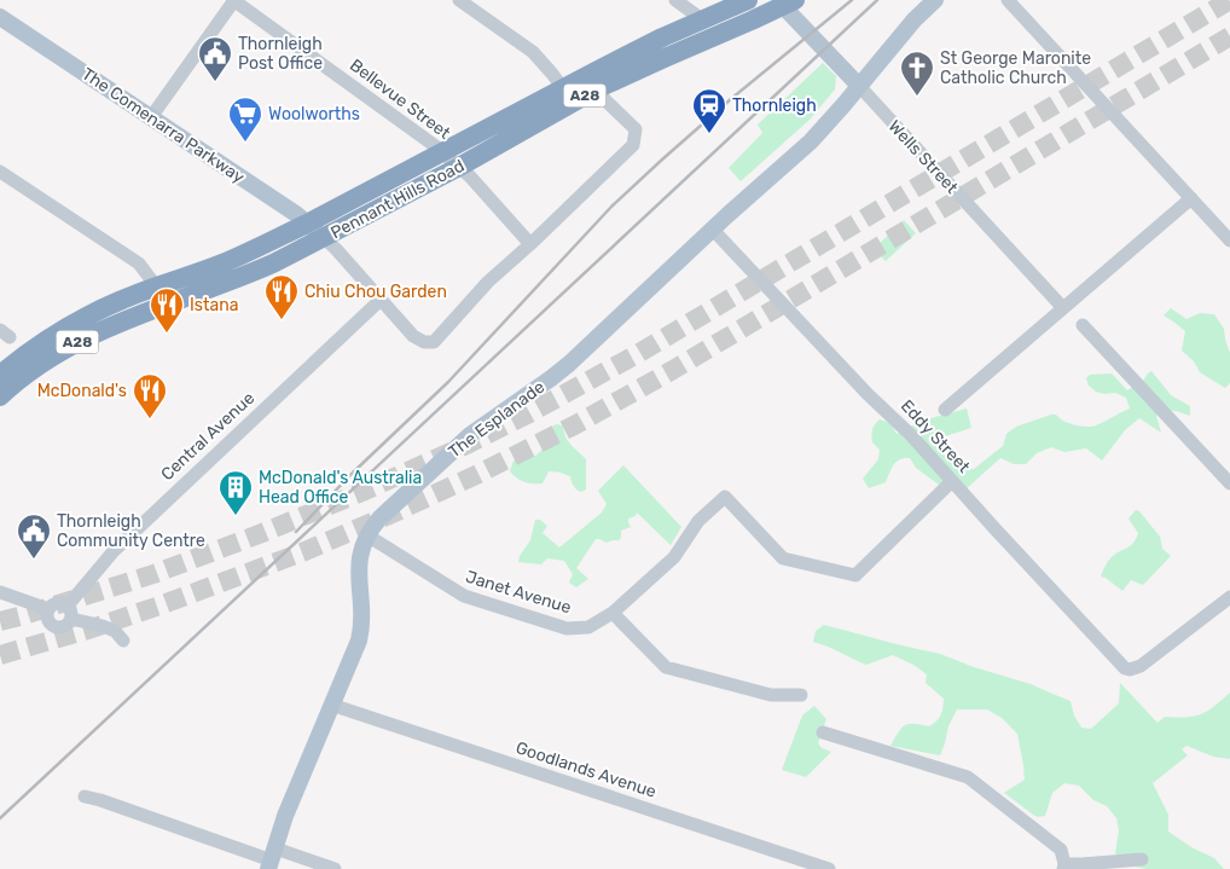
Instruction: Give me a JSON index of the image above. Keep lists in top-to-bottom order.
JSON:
{
  "streets": {
    "highway": ["A28", "Pennant Hills Road"],
    "main road": ["The Comenarra Parkway", "Wells Street", "The Esplanade"],
    "street": [
      "Bellevue Street",
      "Central Avenue",
      "Eddy Street",
      "Janet Avenue",
      "Goodlands Avenue"
    ]
  },
  "crossings": [
    ["Bellevue Street", "Pennant Hills Road"],
    ["The Comenarra Parkway", "Pennant Hills Road"],
    ["Wells Street", "Pennant Hills Road"],
    ["Wells Street", "The Esplanade"],
    ["The Esplanade", "Eddy Street"],
    ["The Esplanade", "Janet Avenue"],
    ["The Esplanade", "Goodlands Avenue"],
    ["Eddy Street", "Janet Avenue"]
  ],
  "places": {
    "public building": ["Thornleigh Post Office", "Thornleigh Community Centre"],
    "church": ["St George Maronite Catholic Church"],
    "station": ["Thornleigh"],
    "supermarket": ["Woolworths"],
    "restaurant": ["Chiu Chou Garden", "Istana", "McDonald's"],
    "building": ["McDonald's Australia Head Office"]
  }
}
